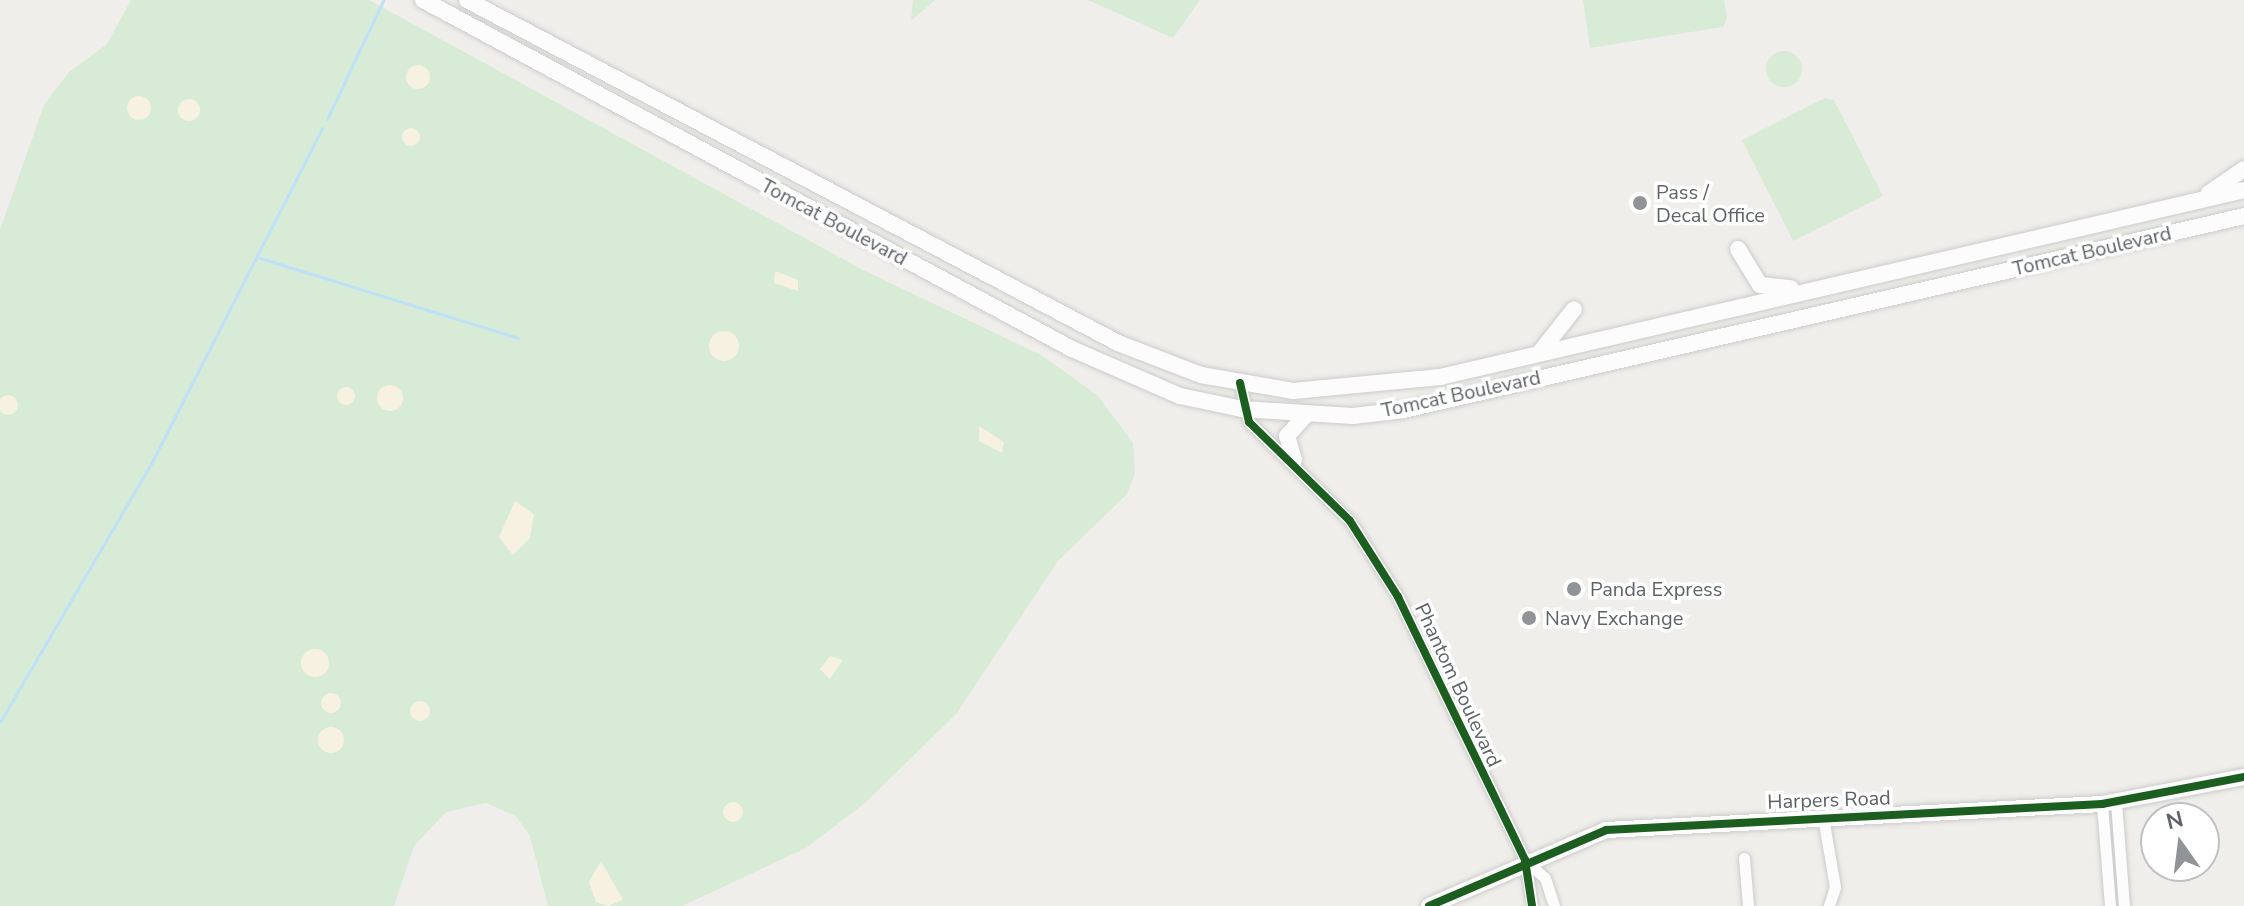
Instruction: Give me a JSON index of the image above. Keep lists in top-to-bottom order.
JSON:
{
  "streets": {
    "main road": ["Tomcat Boulevard", "Harpers Road"],
    "street": ["Phantom Boulevard"]
  },
  "crossings": [
    ["Tomcat Boulevard", "Phantom Boulevard"],
    ["Phantom Boulevard", "Harpers Road"]
  ],
  "places": ["Pass / Decal Office", "Panda Express", "Navy Exchange"],
  "north": "top"
}
